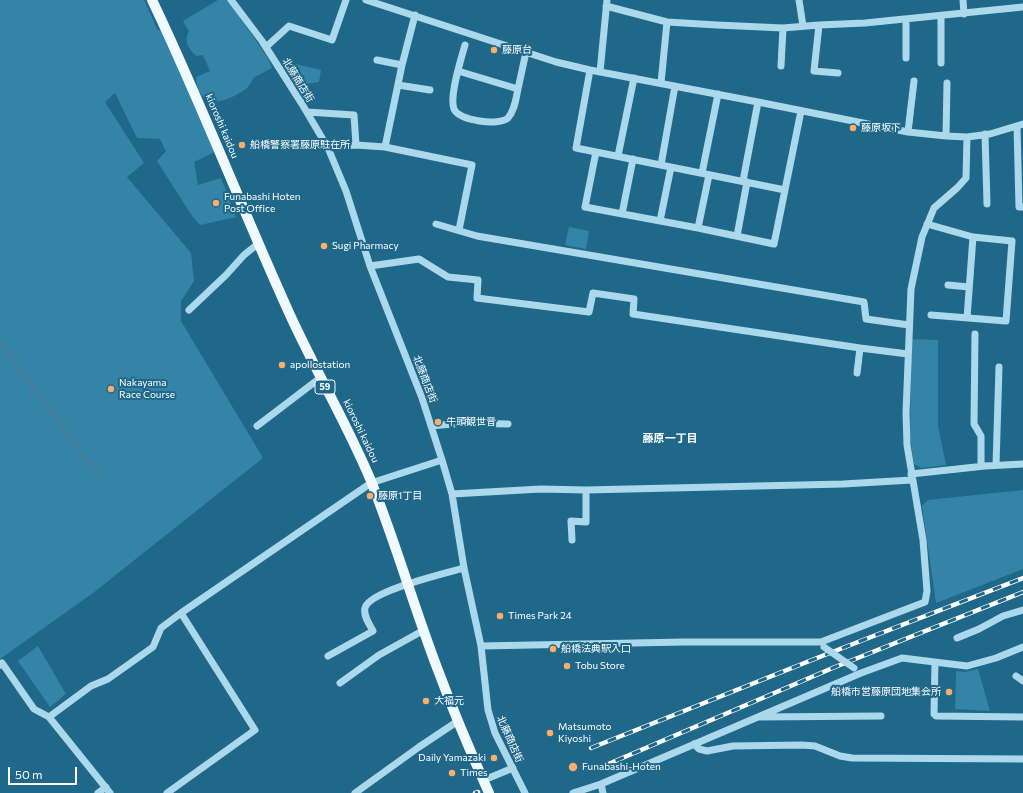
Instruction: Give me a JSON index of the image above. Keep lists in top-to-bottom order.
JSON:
{
  "streets": {
    "main road": ["kioroshi kaidou", "59"],
    "street": ["北藤商店街"]
  },
  "districts": ["藤原一丁目"],
  "places": [
    "藤原台",
    "藤原坂下",
    "船橋警察署藤原駐在所",
    "Funabashi Hoten Post Office",
    "Sugi Pharmacy",
    "apollostation",
    "Nakayama Race Course",
    "牛頭観世音",
    "藤原1丁目",
    "Times Park 24",
    "船橋法典駅入口",
    "Tobu Store",
    "船橋市営藤原団地集会所",
    "大福元",
    "Matsumoto Kiyoshi",
    "Daily Yamazaki",
    "Funabashi-Hoten",
    "Times"
  ],
  "scale_bar": "50 m"
}
